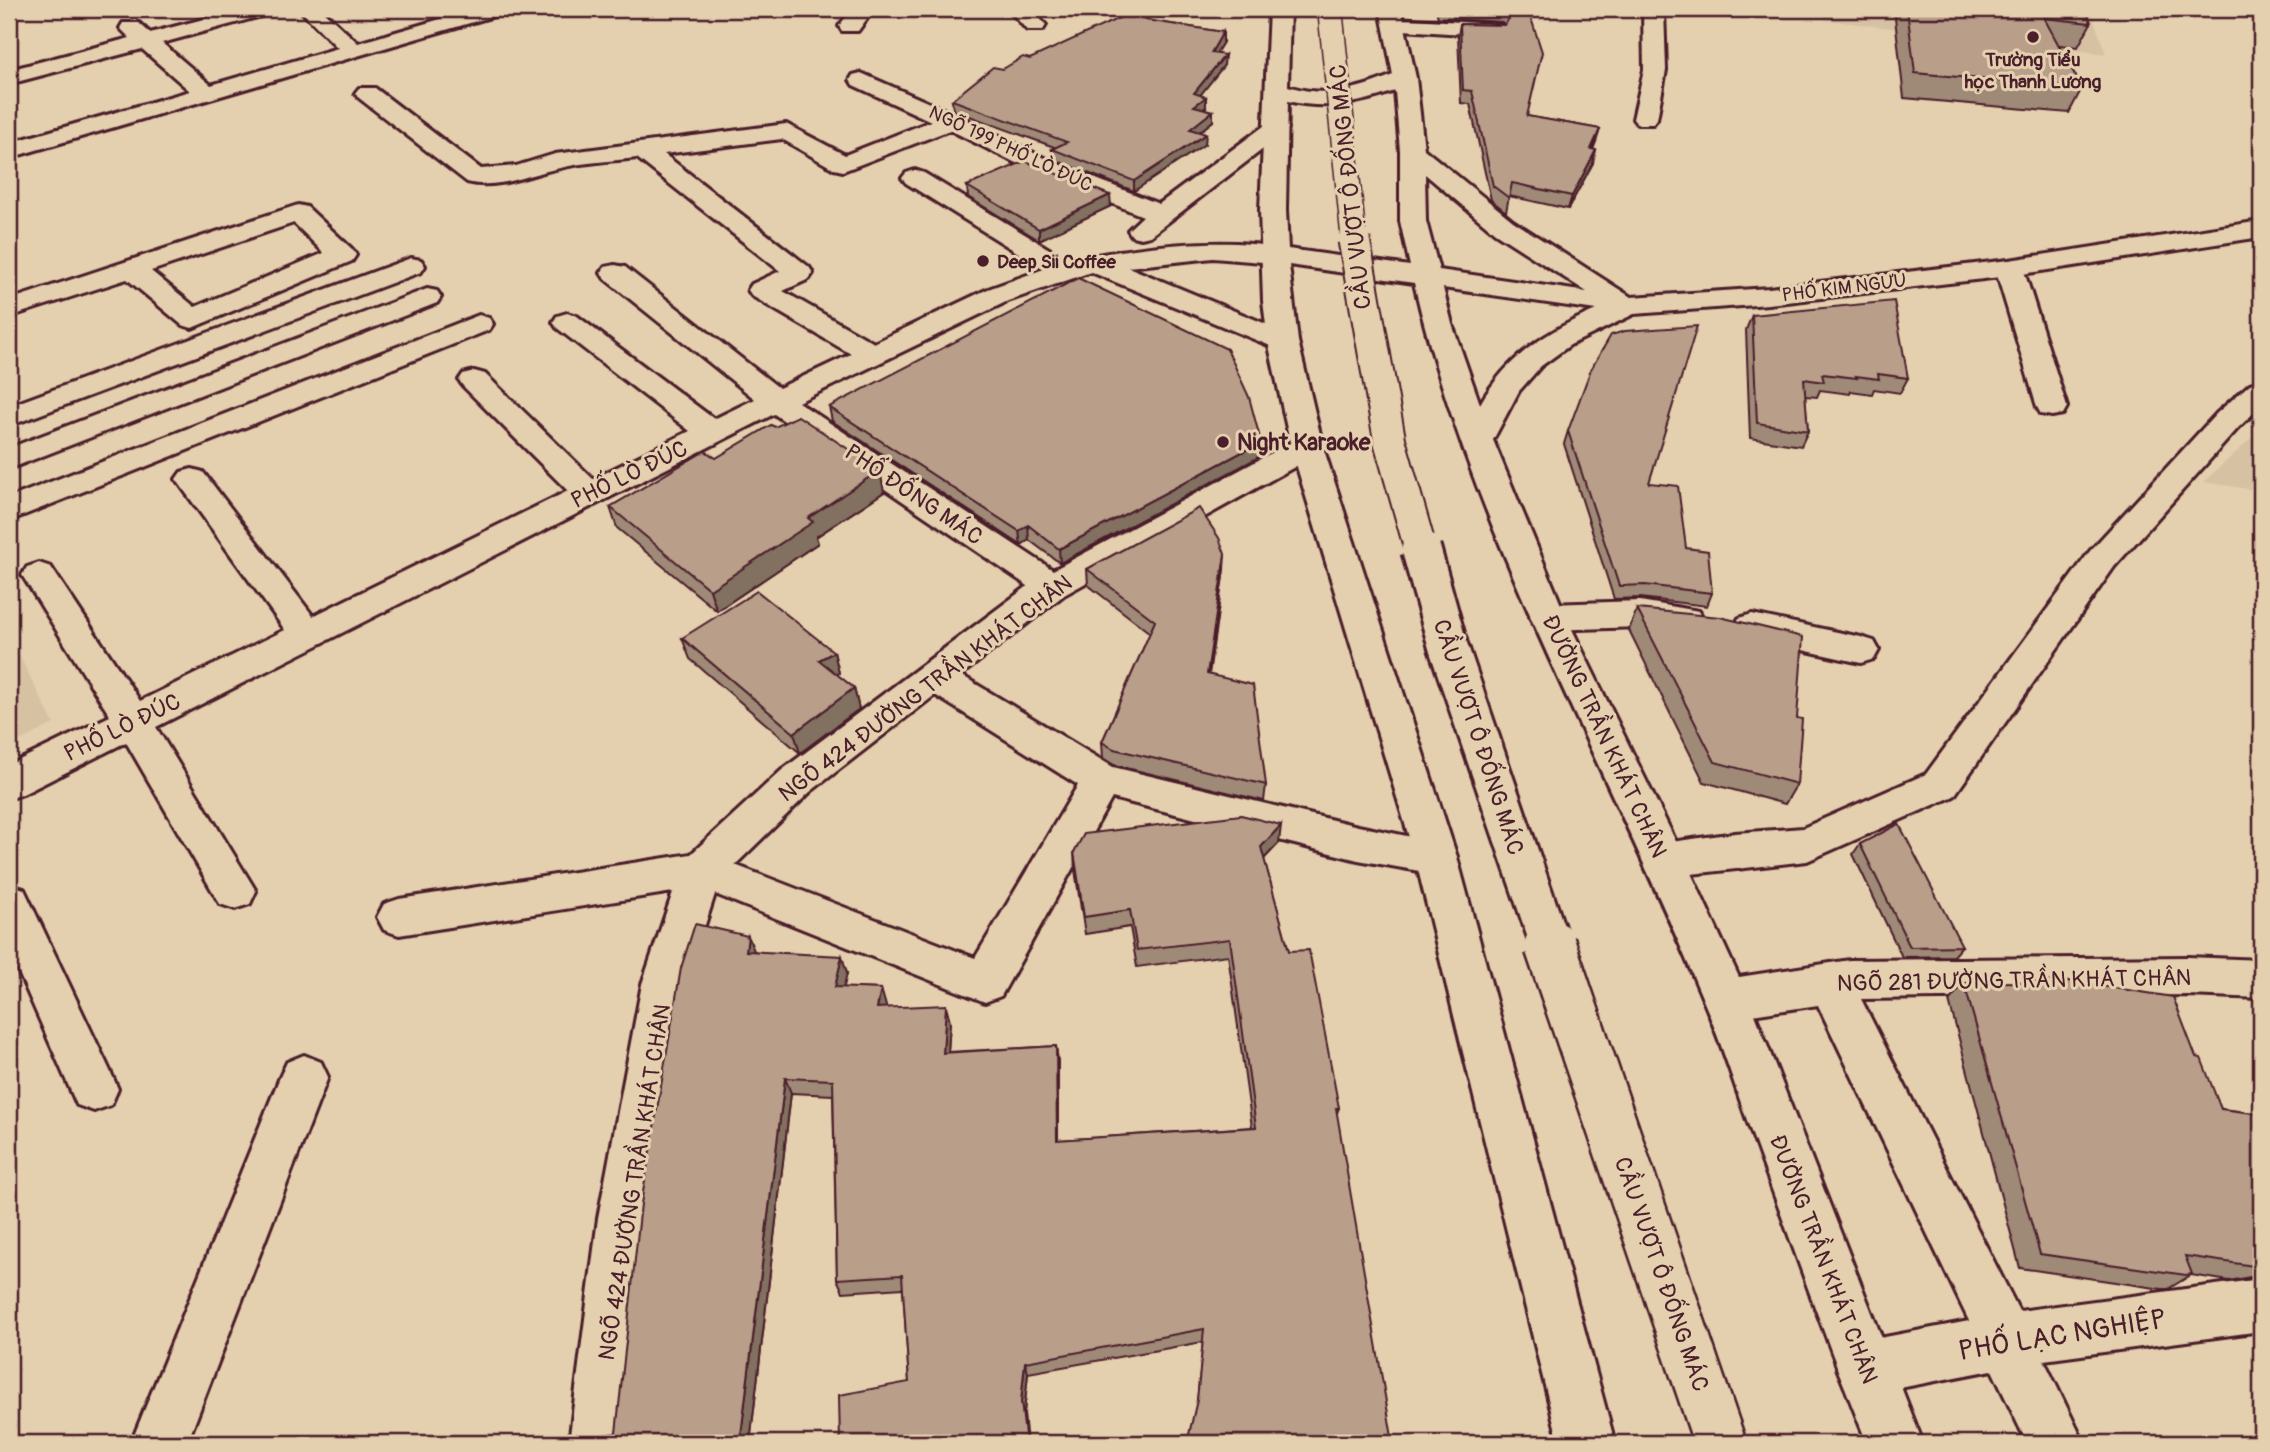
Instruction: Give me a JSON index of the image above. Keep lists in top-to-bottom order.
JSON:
{
  "streets": {
    "main road": [
      "NGÕ 199 PHỐ LÒ ĐÚC",
      "CẦU VƯỢT Ô ĐỐNG MÁC",
      "PHỐ KIM NGƯU",
      "PHỐ LÒ ĐÚC",
      "PHỐ ĐỐNG MÁC",
      "NGÕ 424 ĐƯỜNG TRẦN KHÁT CHÂN",
      "ĐƯỜNG TRẦN KHÁT CHÂN",
      "NGÕ 281 ĐƯỜNG TRẦN KHÁT CHÂN",
      "PHỐ LẠC NGHIỆP"
    ]
  },
  "crossings": [
    ["PHỐ KIM NGƯU", "PHỐ LÒ ĐÚC"],
    ["PHỐ KIM NGƯU", "ĐƯỜNG TRẦN KHÁT CHÂN"],
    ["PHỐ LÒ ĐÚC", "PHỐ ĐỐNG MÁC"],
    ["PHỐ ĐỐNG MÁC", "NGÕ 424 ĐƯỜNG TRẦN KHÁT CHÂN"],
    ["ĐƯỜNG TRẦN KHÁT CHÂN", "NGÕ 281 ĐƯỜNG TRẦN KHÁT CHÂN"],
    ["ĐƯỜNG TRẦN KHÁT CHÂN", "PHỐ LẠC NGHIỆP"]
  ],
  "places": ["Trường Tiểu học Thanh Lương", "Deep Sii Coffee", "Night Karaoke"]
}
